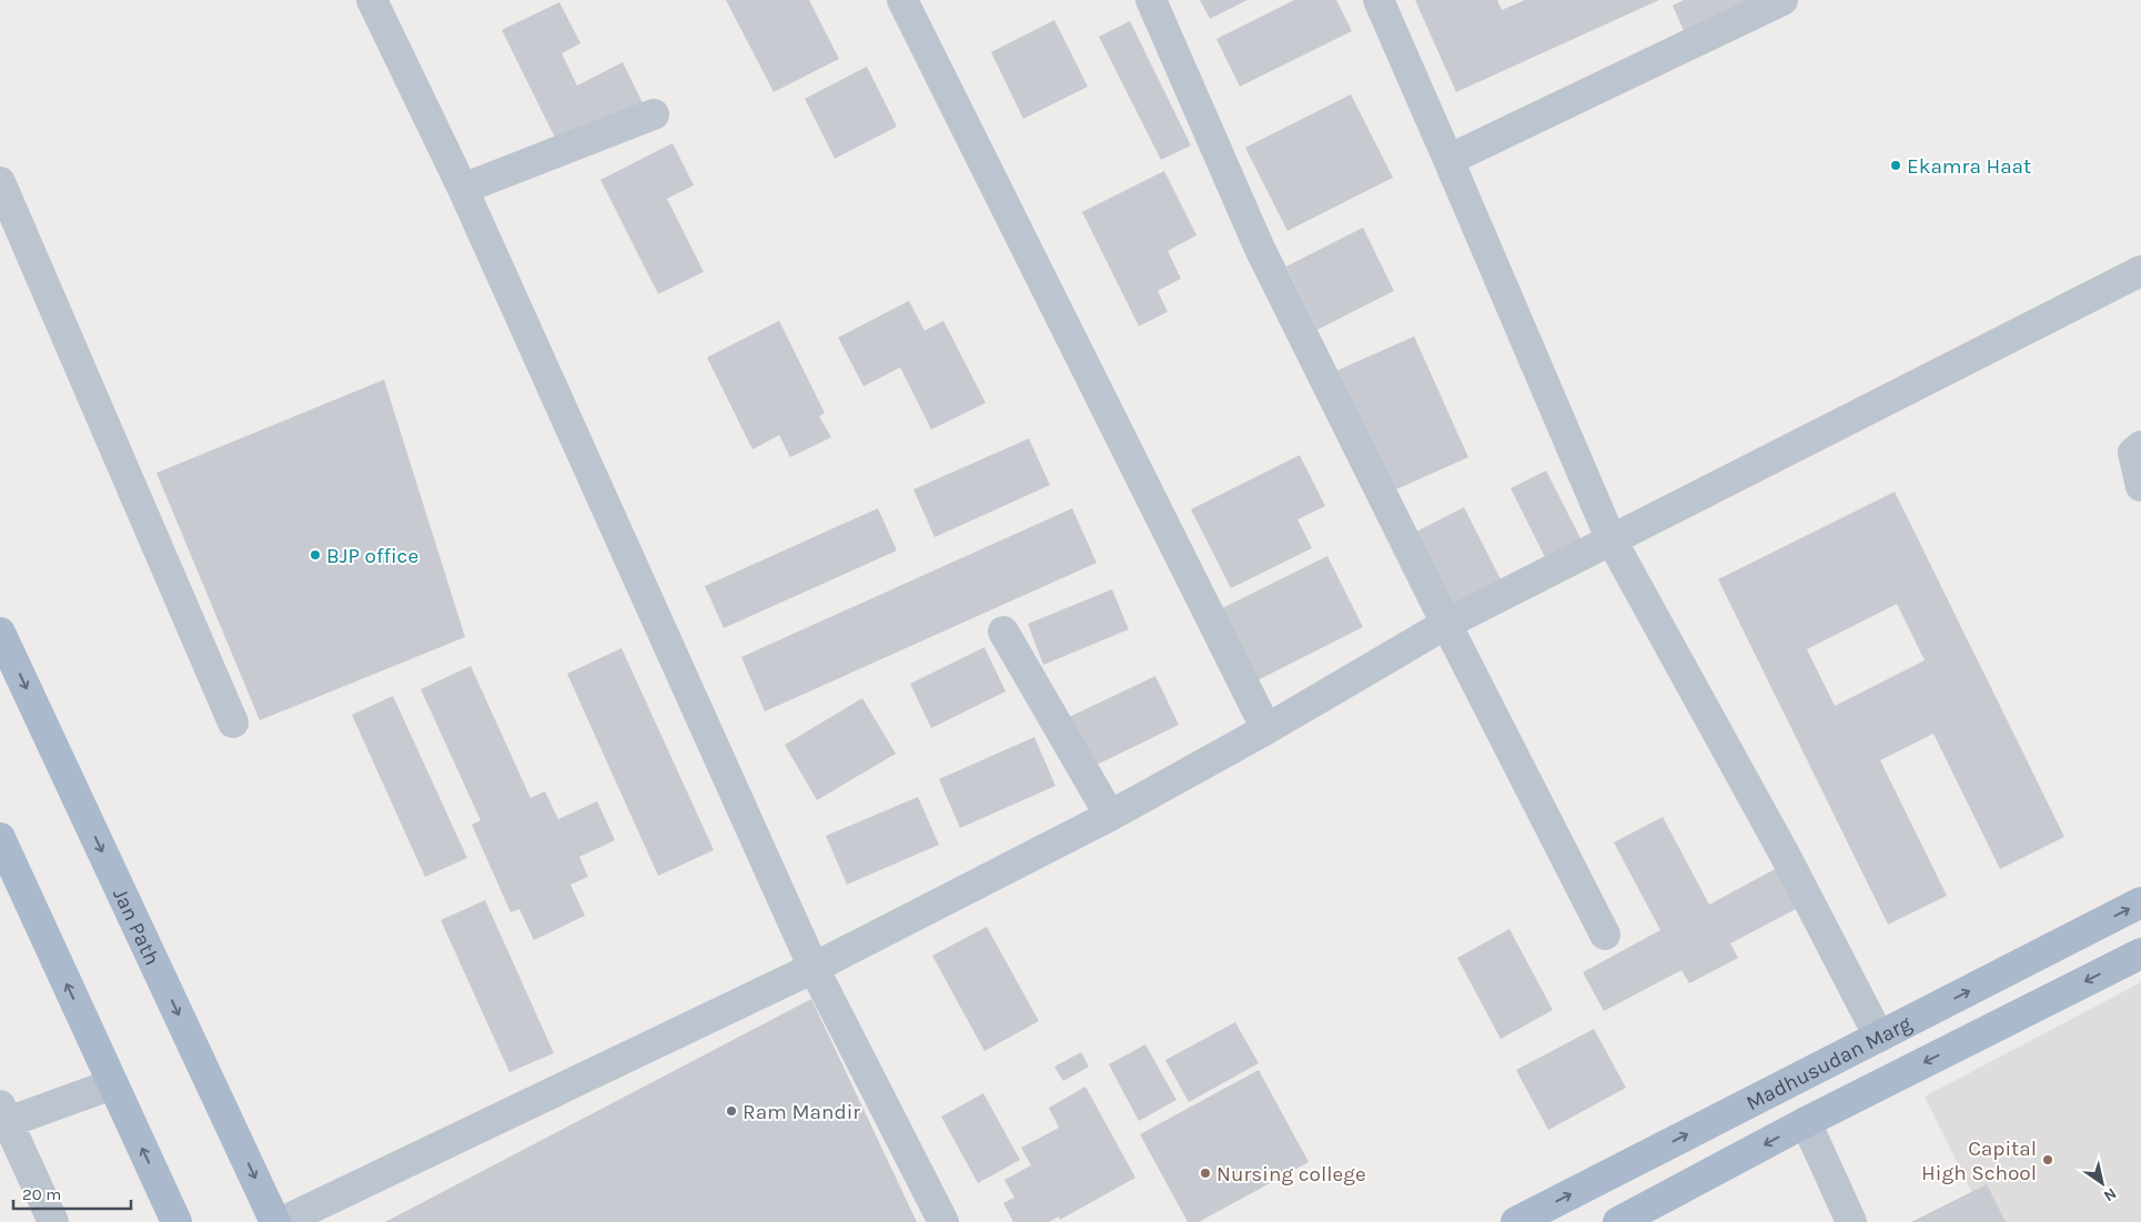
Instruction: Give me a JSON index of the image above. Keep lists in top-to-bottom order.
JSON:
{
  "streets": {
    "main road": ["Jan Path", "Madhusudan Marg"]
  },
  "places": [
    "Ekamra Haat",
    "BJP office",
    "Ram Mandir",
    "Capital High School",
    "Nursing college"
  ],
  "scale_bar": "20 m",
  "north": "bottom right"
}
